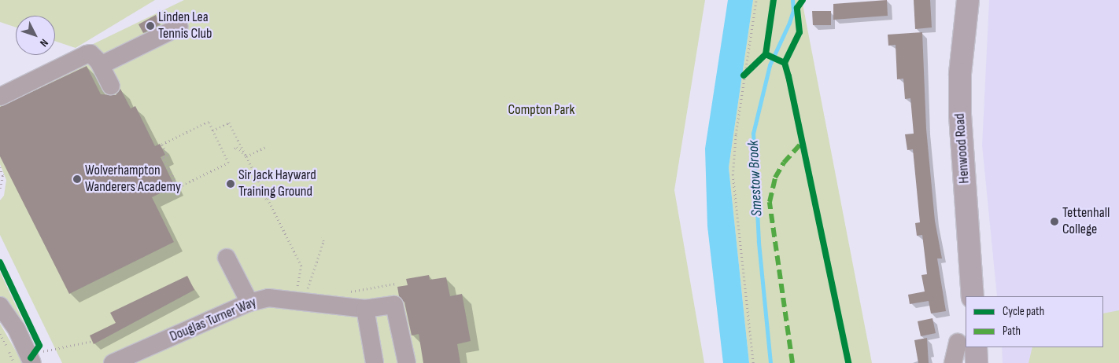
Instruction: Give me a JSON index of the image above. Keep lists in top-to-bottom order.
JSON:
{
  "streets": {
    "main road": ["Henwood Road"],
    "street": ["Douglas Turner Way"]
  },
  "water": ["Smestow Brook"],
  "parks": ["Compton Park"],
  "places": [
    "Linden Lea Tennis Club",
    "Wolverhampton Wanderers Academy",
    "Sir Jack Hayward Training Ground",
    "Tettenhall College"
  ],
  "legend": ["Cycle path", "Path"],
  "north": "bottom right"
}
